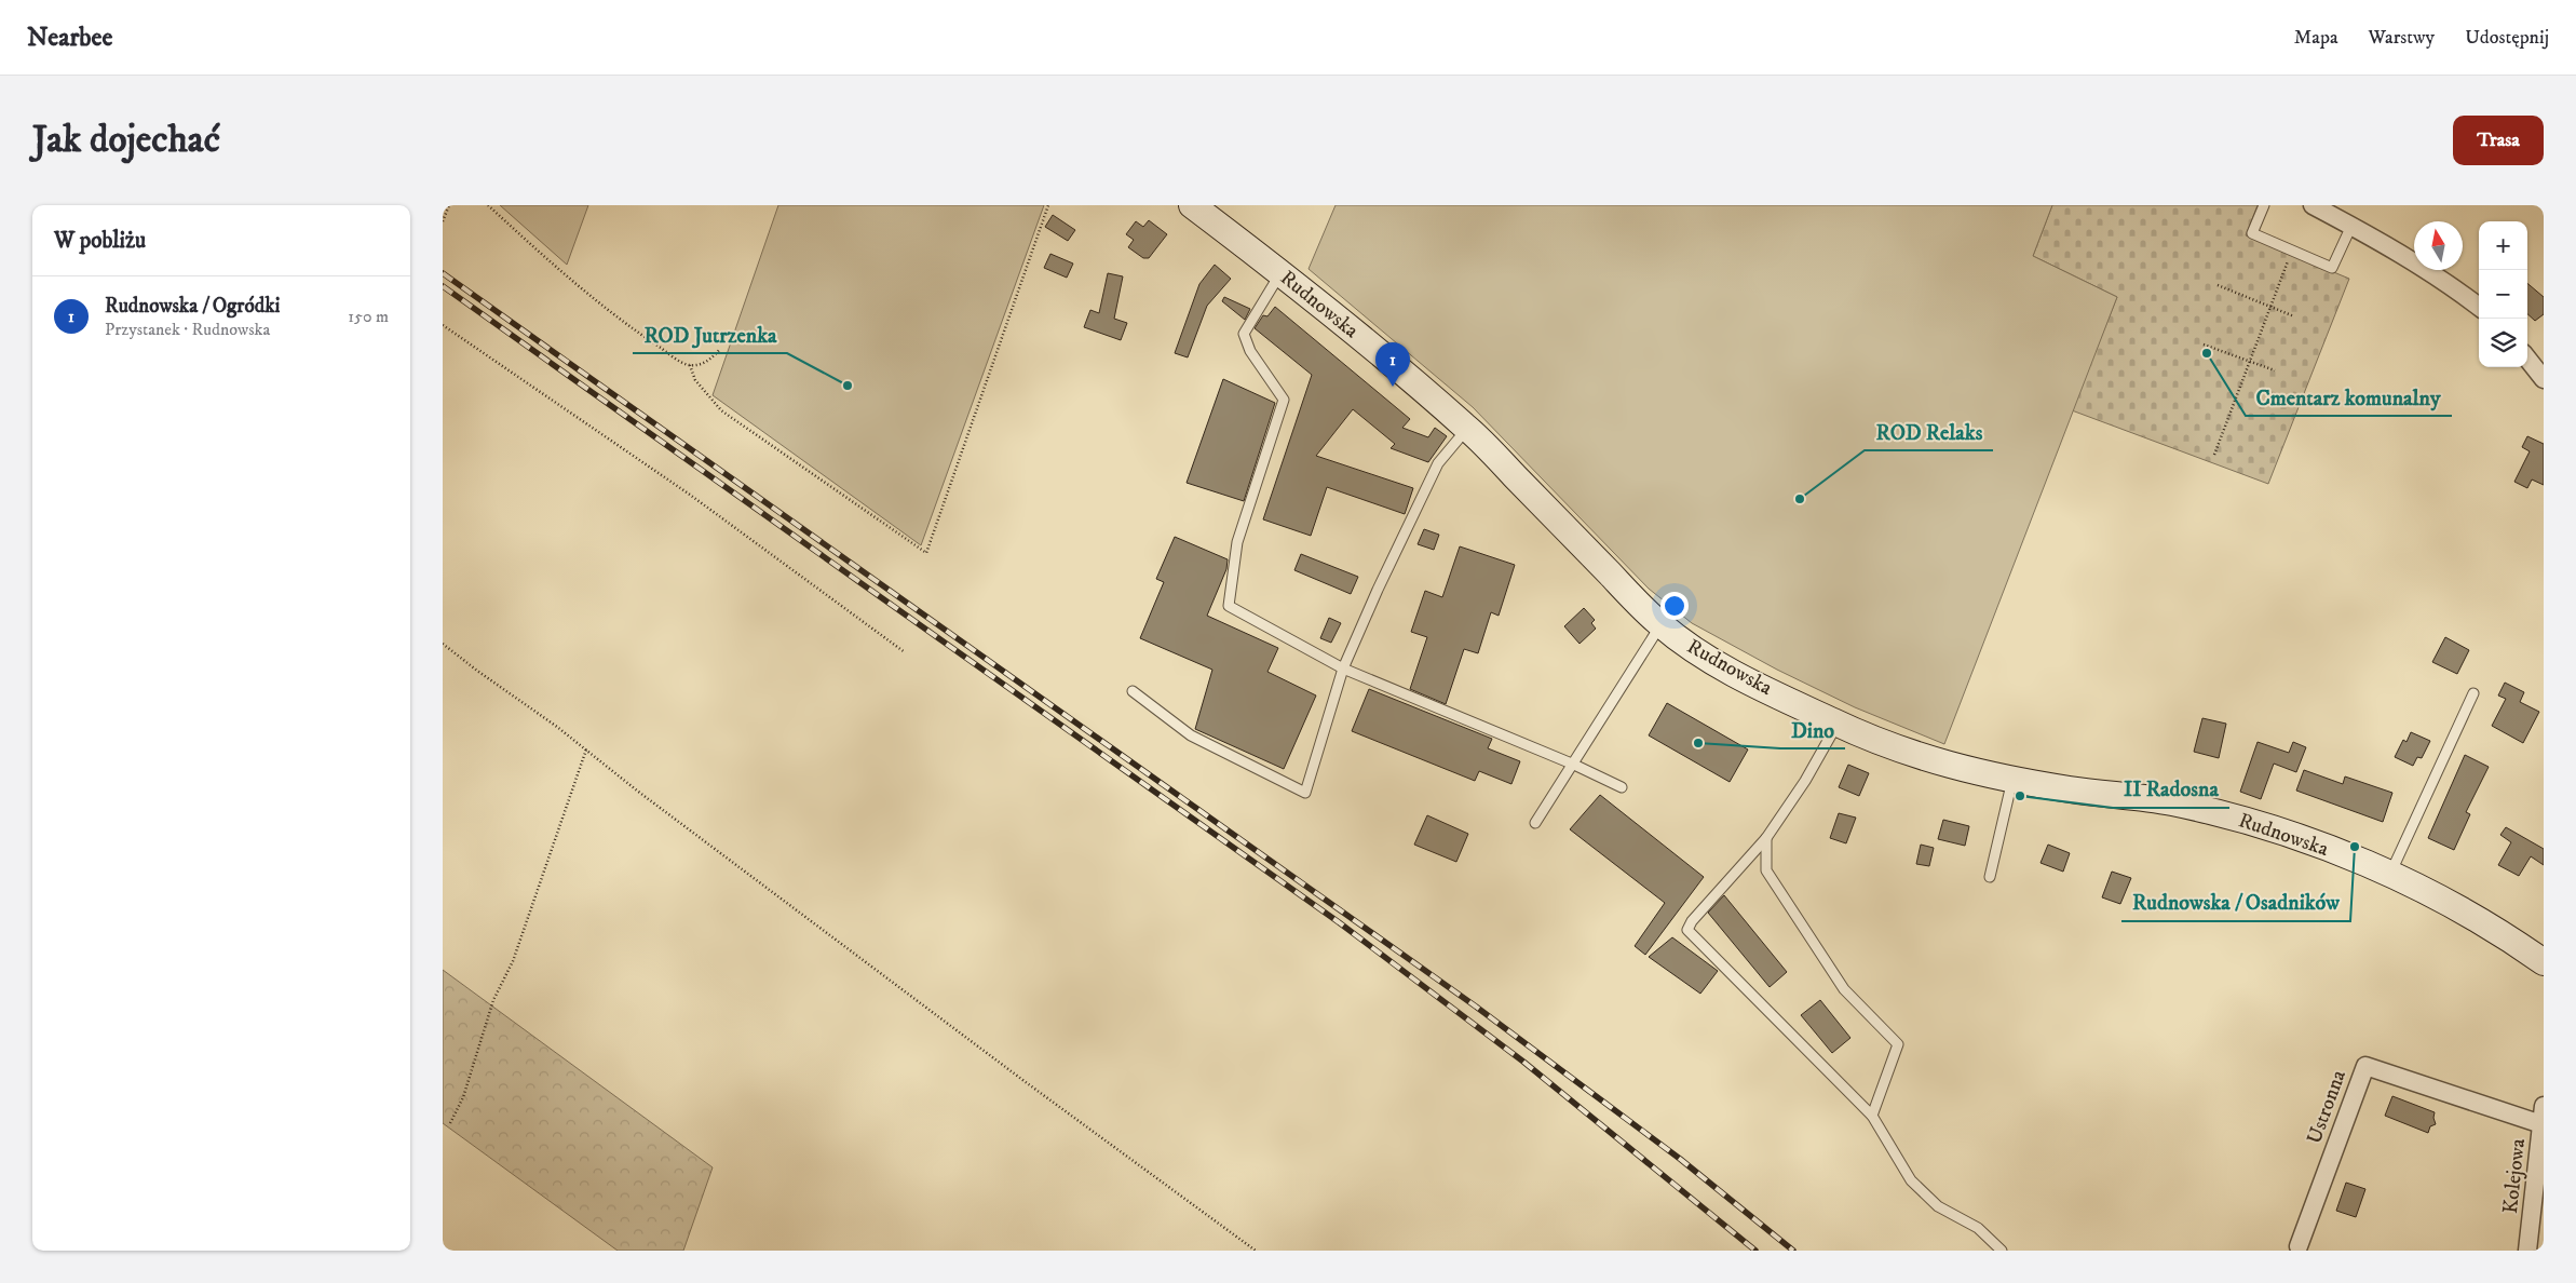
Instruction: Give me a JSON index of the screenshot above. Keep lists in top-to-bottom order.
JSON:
{
  "streets": {
    "main road": ["Rudnowska"],
    "street": ["Ustronna", "Kolejowa"]
  },
  "crossings": [
    ["Ustronna", "Kolejowa"]
  ],
  "places": [
    "Cmentarz komunalny",
    "ROD Jutrzenka",
    "ROD Relaks",
    "Dino",
    "II Radosna",
    "Rudnowska / Osadników"
  ],
  "north": "top",
  "page": {
    "header": "Nearbee",
    "nav": ["Mapa", "Warstwy", "Udostępnij"],
    "buttons": "Trasa",
    "title": "Jak dojechać",
    "heading": "W pobliżu",
    "map_buttons": ["+", "−"],
    "list": [
      {
        "mark": "1",
        "name": "Rudnowska / Ogródki",
        "note": "Przystanek · Rudnowska",
        "value": "150 m"
      }
    ],
    "pins": "1"
  }
}
